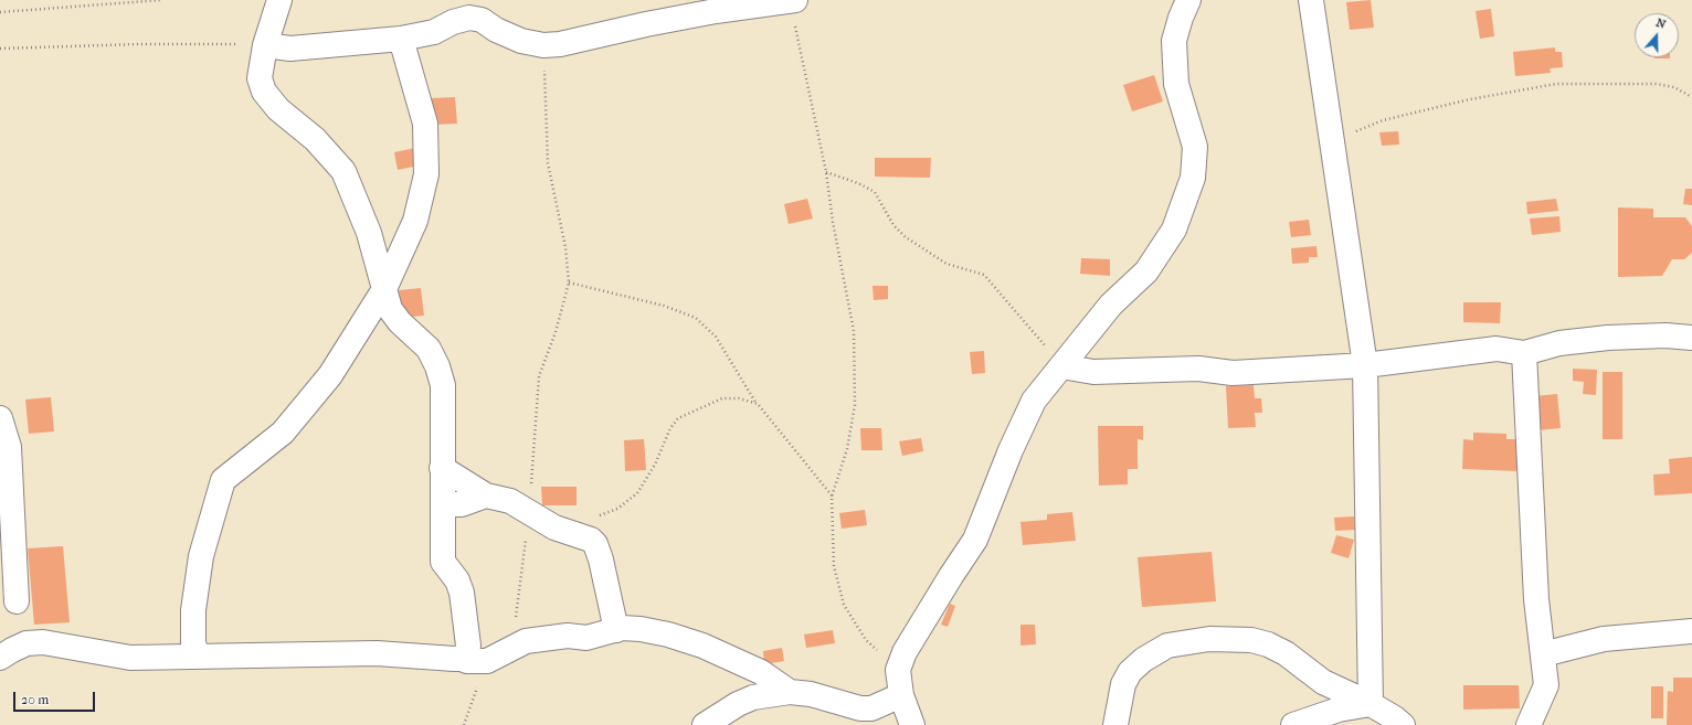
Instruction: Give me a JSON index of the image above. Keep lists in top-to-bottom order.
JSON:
{
  "scale_bar": "20 m",
  "north": "top"
}
